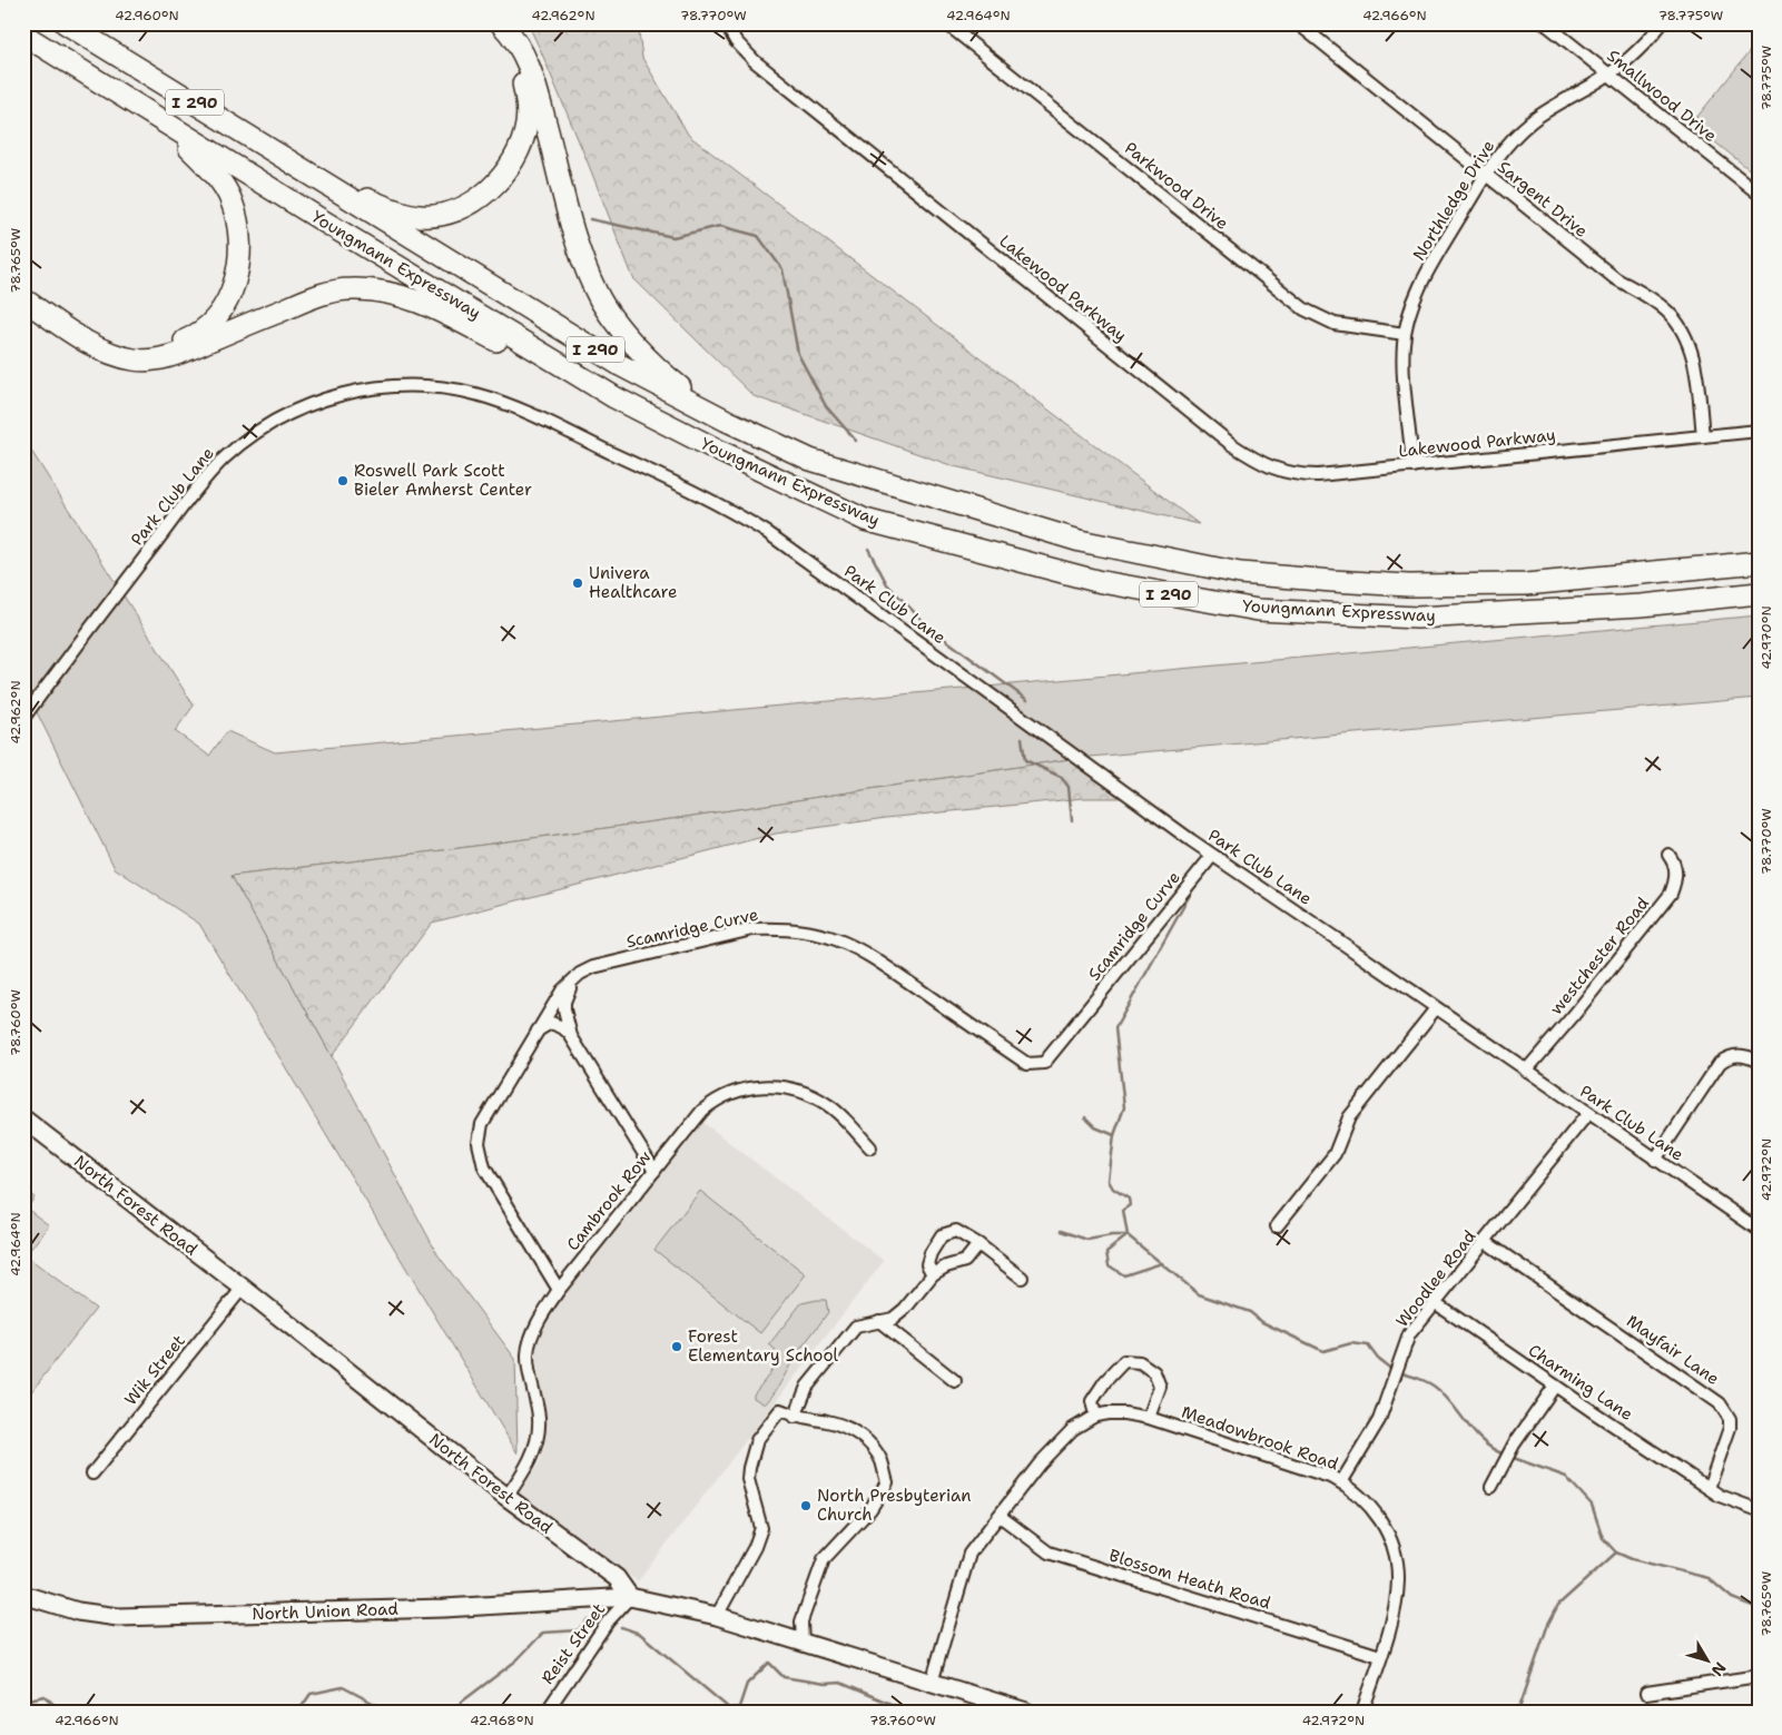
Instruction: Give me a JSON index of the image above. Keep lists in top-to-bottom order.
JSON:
{
  "streets": {
    "highway": ["I 290", "Youngmann Expressway"],
    "main road": ["North Forest Road", "North Union Road"],
    "street": [
      "Smallwood Drive",
      "Parkwood Drive",
      "Sargent Drive",
      "Northledge Drive",
      "Lakewood Parkway",
      "Park Club Lane",
      "Scamridge Curve",
      "westchester Road",
      "Cambrook Row",
      "Woodlee Road",
      "Mayfair Lane",
      "Wik Street",
      "Charming Lane",
      "Meadowbrook Road",
      "Blossom Heath Road",
      "Reist Street"
    ]
  },
  "crossings": [
    ["Smallwood Drive", "Northledge Drive"],
    ["Parkwood Drive", "Northledge Drive"],
    ["Sargent Drive", "Northledge Drive"],
    ["Sargent Drive", "Lakewood Parkway"],
    ["Northledge Drive", "Lakewood Parkway"],
    ["Park Club Lane", "Scamridge Curve"],
    ["Park Club Lane", "westchester Road"],
    ["Park Club Lane", "Woodlee Road"],
    ["Scamridge Curve", "Cambrook Row"],
    ["Cambrook Row", "North Forest Road"],
    ["North Forest Road", "Wik Street"],
    ["North Forest Road", "North Union Road"],
    ["North Forest Road", "Reist Street"],
    ["Woodlee Road", "Mayfair Lane"],
    ["Woodlee Road", "Charming Lane"],
    ["Woodlee Road", "Meadowbrook Road"],
    ["Mayfair Lane", "Charming Lane"],
    ["Meadowbrook Road", "Blossom Heath Road"],
    ["North Union Road", "Reist Street"]
  ],
  "places": [
    "Roswell Park Scott Bieler Amherst Center",
    "Univera Healthcare",
    "Forest Elementary School",
    "North Presbyterian Church"
  ],
  "north": "bottom right",
  "coordinates": [
    "42.960°N",
    "42.962°N",
    "78.770°W",
    "42.964°N",
    "42.966°N",
    "78.775°W",
    "78.765°W",
    "42.970°N",
    "78.760°W",
    "42.972°N",
    "42.968°N"
  ]
}
